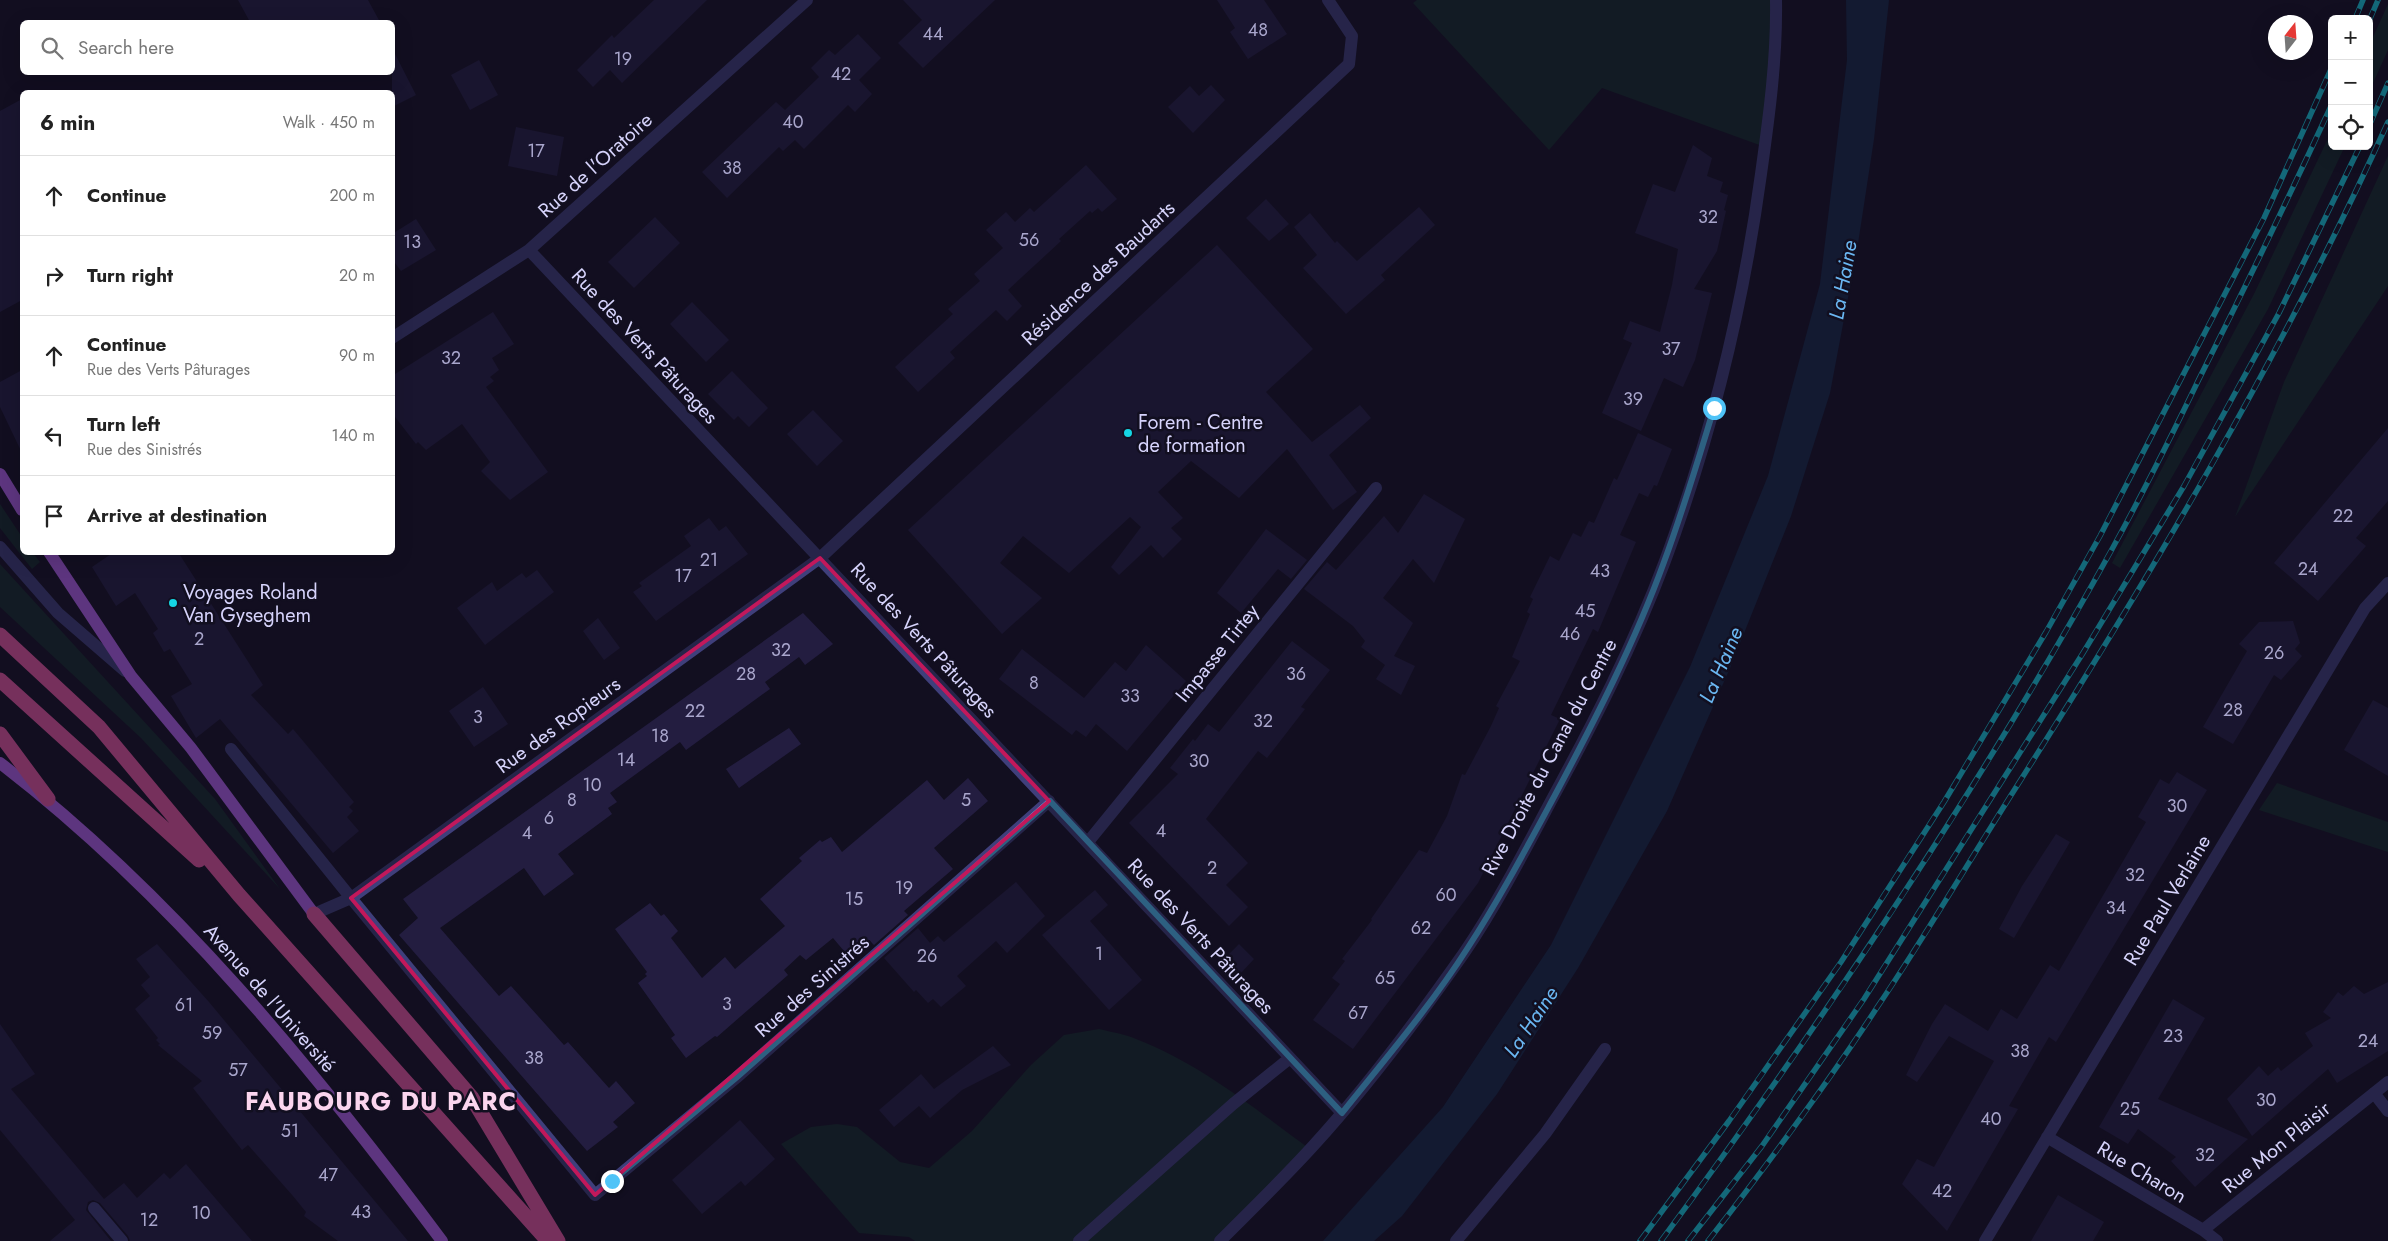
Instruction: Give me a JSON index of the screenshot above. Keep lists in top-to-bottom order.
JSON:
{
  "streets": {
    "main road": ["Avenue de l'Université"],
    "street": [
      "Rue de l'Oratoire",
      "Résidence des Baudarts",
      "Rue des Verts Pâturages",
      "Impasse Tirtey",
      "Rue des Ropieurs",
      "Rive Droite du Canal du Centre",
      "Rue Paul Verlaine",
      "Rue des Sinistrés",
      "Rue Mon Plaisir",
      "Rue Charon"
    ]
  },
  "crossings": [
    ["Rue de l'Oratoire", "Rue des Verts Pâturages"],
    ["Résidence des Baudarts", "Rue des Verts Pâturages"],
    ["Résidence des Baudarts", "Rue des Ropieurs"],
    ["Rue des Verts Pâturages", "Impasse Tirtey"],
    ["Rue des Verts Pâturages", "Rue des Ropieurs"],
    ["Rue des Verts Pâturages", "Rive Droite du Canal du Centre"],
    ["Rue des Verts Pâturages", "Rue des Sinistrés"],
    ["Rue des Ropieurs", "Rue des Sinistrés"],
    ["Rue Paul Verlaine", "Rue Charon"],
    ["Rue Mon Plaisir", "Rue Charon"]
  ],
  "districts": ["FAUBOURG DU PARC"],
  "water": ["La Haine"],
  "places": ["Forem - Centre de formation", "Voyages Roland Van Gyseghem"],
  "house_numbers": [
    "48",
    "44",
    "19",
    "42",
    "40",
    "17",
    "38",
    "32",
    "56",
    "13",
    "37",
    "32",
    "39",
    "22",
    "21",
    "24",
    "43",
    "17",
    "45",
    "46",
    "2",
    "32",
    "26",
    "28",
    "36",
    "8",
    "33",
    "28",
    "22",
    "3",
    "32",
    "18",
    "14",
    "30",
    "10",
    "8",
    "5",
    "30",
    "6",
    "4",
    "4",
    "2",
    "32",
    "19",
    "60",
    "15",
    "34",
    "62",
    "1",
    "26",
    "65",
    "3",
    "61",
    "67",
    "59",
    "23",
    "24",
    "38",
    "38",
    "57",
    "30",
    "25",
    "40",
    "51",
    "32",
    "47",
    "42",
    "43",
    "10",
    "12"
  ],
  "north": "top",
  "page": {
    "map_buttons": ["+", "−"],
    "search": "Search here",
    "heading": ["6 min", "Walk · 450 m"],
    "list": [
      ["Continue", "200 m"],
      ["Turn right", "20 m"],
      ["Continue", "Rue des Verts Pâturages", "90 m"],
      ["Turn left", "Rue des Sinistrés", "140 m"],
      "Arrive at destination"
    ]
  }
}
